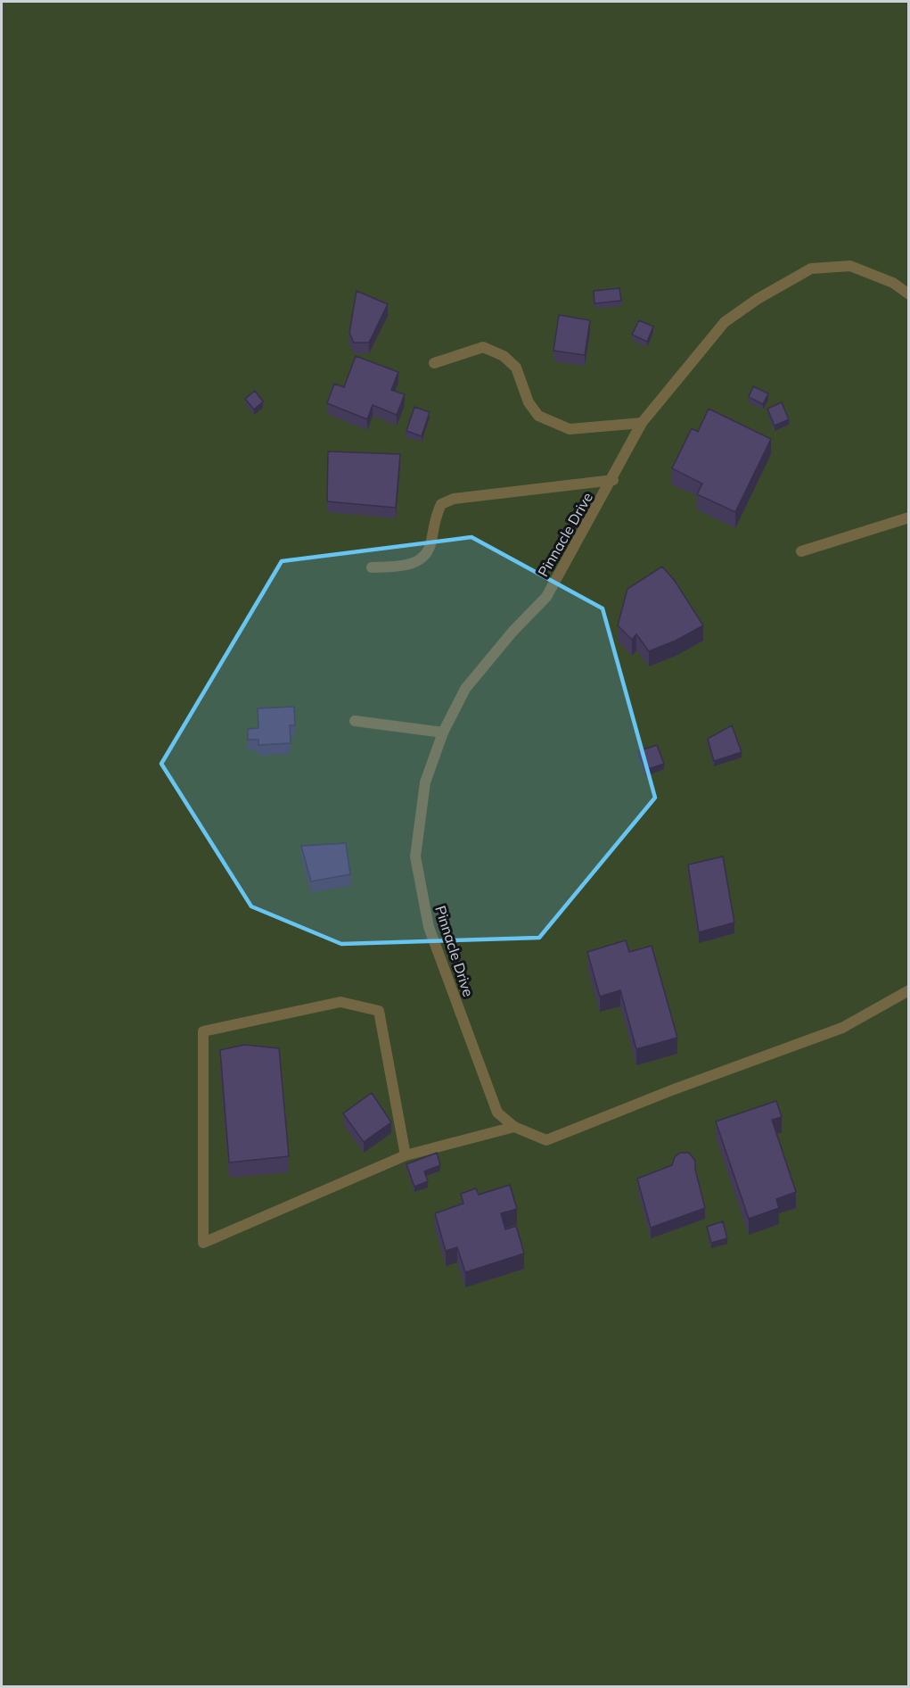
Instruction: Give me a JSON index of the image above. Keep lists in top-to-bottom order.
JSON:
{
  "streets": {
    "street": ["Pinnacle Drive"]
  }
}
